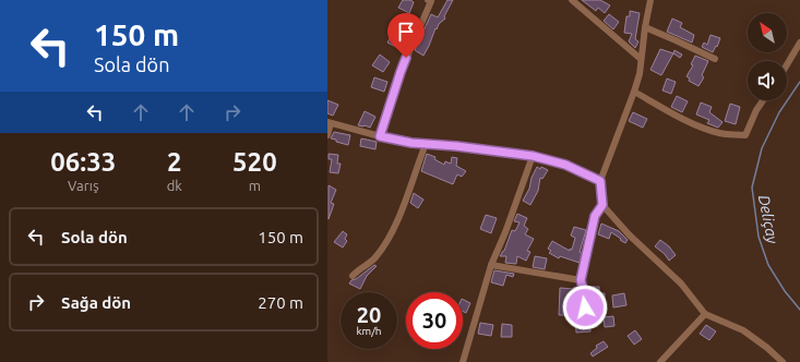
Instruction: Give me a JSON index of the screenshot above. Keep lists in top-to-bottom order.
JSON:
{
  "water": ["Deliçay"],
  "north": "top left",
  "page": {
    "turn": ["150 m", "Sola dön"],
    "eta": [
      "06:33",
      "Varış",
      "2",
      "dk",
      "520",
      "m"
    ],
    "list": [
      {
        "name": "Sola dön",
        "value": "150 m"
      },
      {
        "name": "Sağa dön",
        "value": "270 m"
      }
    ],
    "speed": "20 km/h",
    "limit": "30"
  }
}
